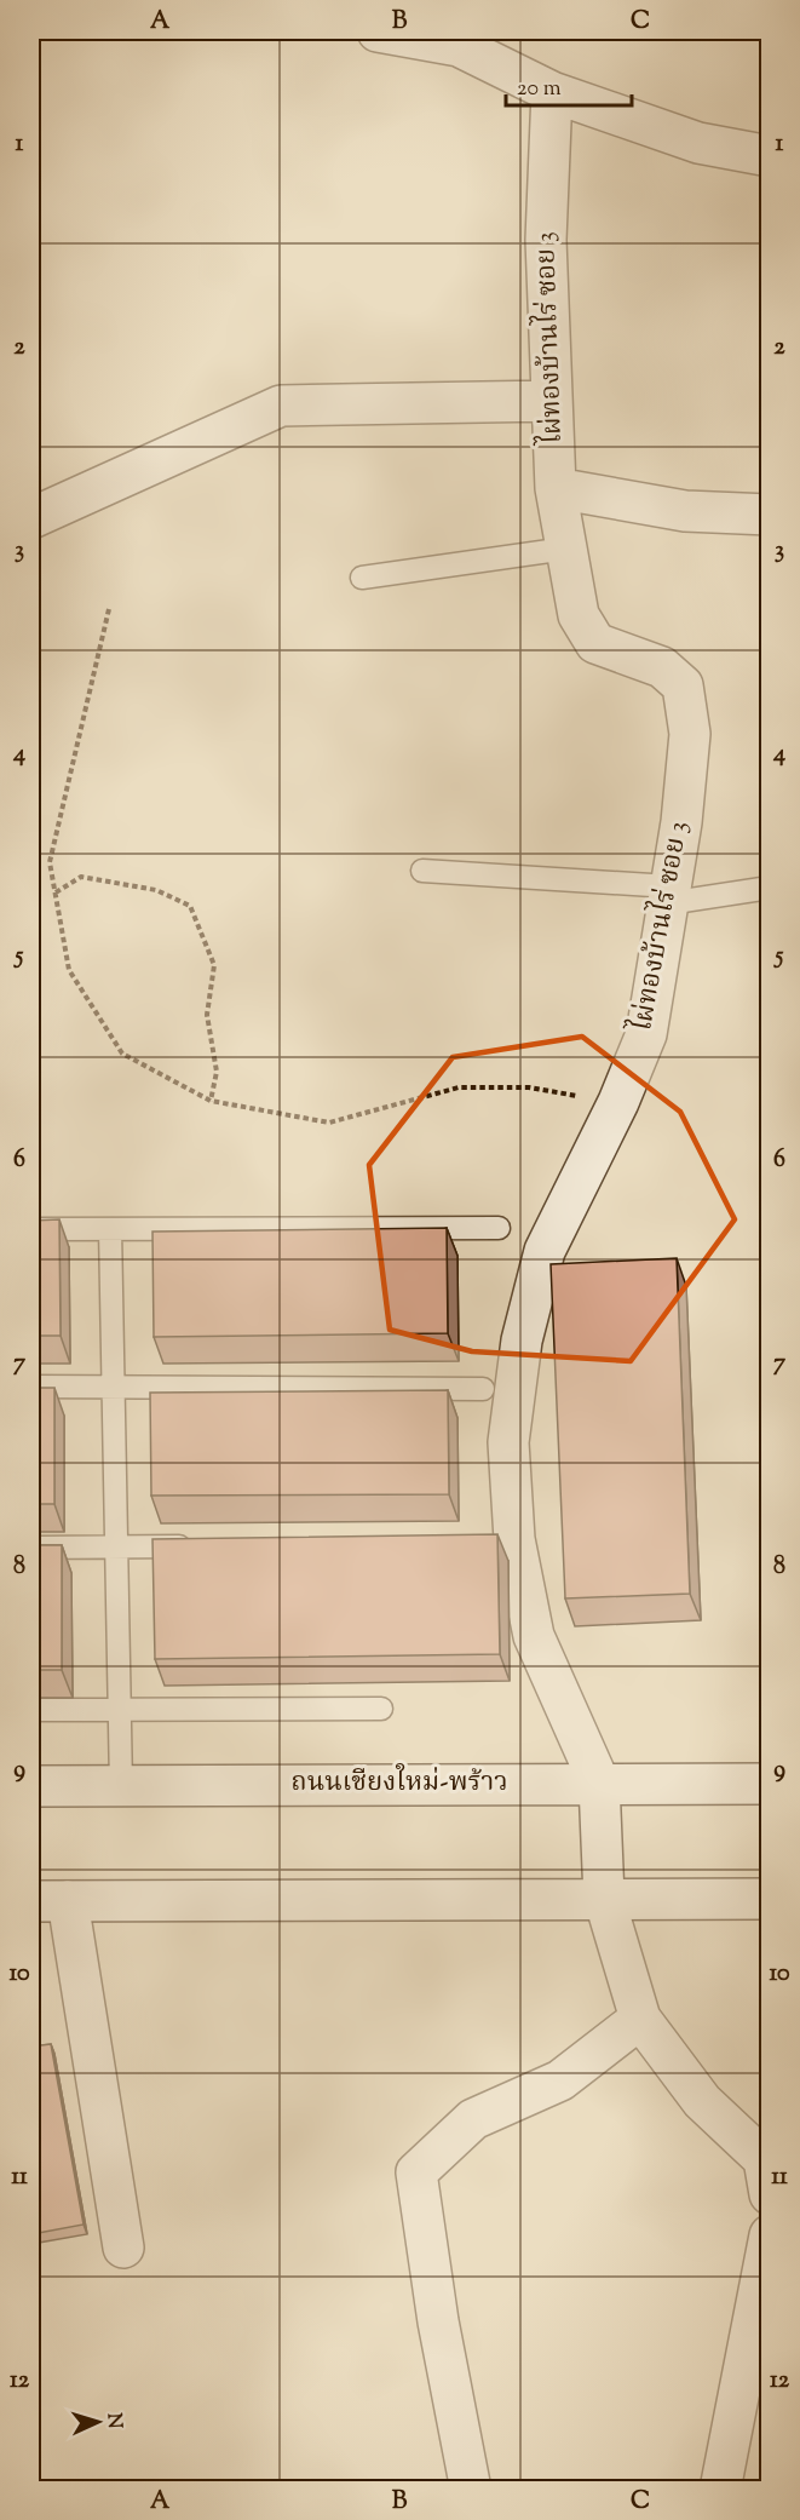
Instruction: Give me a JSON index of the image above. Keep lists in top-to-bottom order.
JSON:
{
  "streets": {
    "street": ["ไผ่ทองบ้านไร่ ซอย 3", "ถนนเชียงใหม่-พร้าว"]
  },
  "crossings": [
    ["ไผ่ทองบ้านไร่ ซอย 3", "ถนนเชียงใหม่-พร้าว"]
  ],
  "scale_bar": "20 m",
  "north": "right",
  "grid": {
    "columns": ["A", "B", "C"],
    "rows": [
      "1",
      "2",
      "3",
      "4",
      "5",
      "6",
      "7",
      "8",
      "9",
      "10",
      "11",
      "12"
    ]
  }
}
